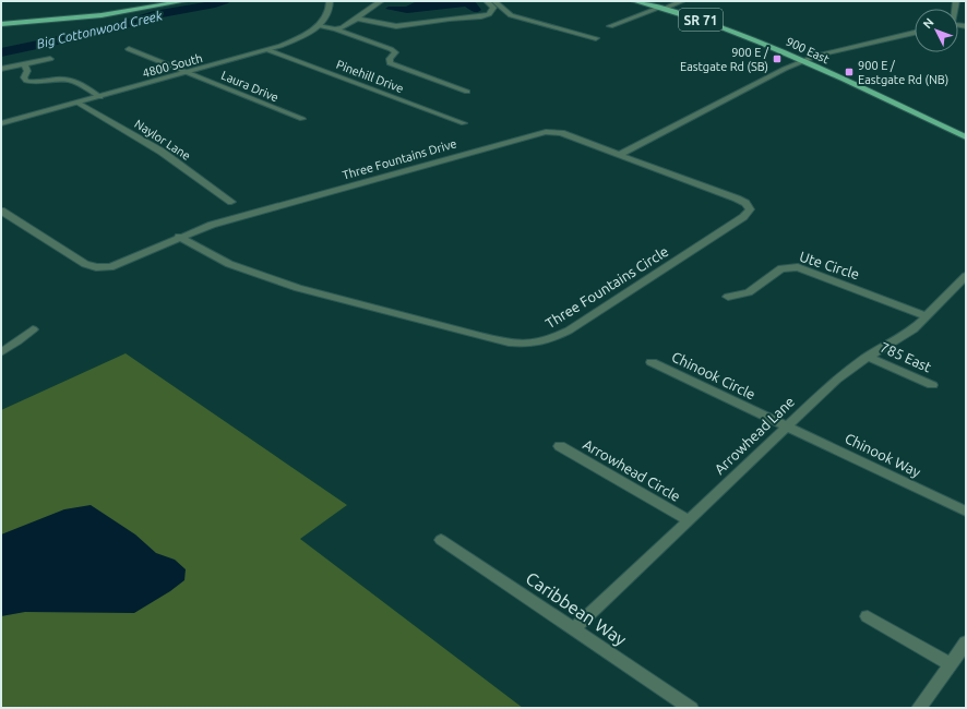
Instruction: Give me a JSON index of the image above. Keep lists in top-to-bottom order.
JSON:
{
  "streets": {
    "main road": ["SR 71", "900 East"],
    "street": [
      "4800 South",
      "Pinehill Drive",
      "Laura Drive",
      "Naylor Lane",
      "Three Fountains Drive",
      "Ute Circle",
      "Three Fountains Circle",
      "785 East",
      "Chinook Circle",
      "Arrowhead Lane",
      "Chinook Way",
      "Arrowhead Circle",
      "Caribbean Way"
    ]
  },
  "crossings": [
    ["4800 South", "Pinehill Drive"],
    ["4800 South", "Laura Drive"],
    ["4800 South", "Naylor Lane"],
    ["Three Fountains Drive", "Three Fountains Circle"],
    ["Ute Circle", "Arrowhead Lane"],
    ["785 East", "Arrowhead Lane"],
    ["Chinook Circle", "Arrowhead Lane"],
    ["Chinook Circle", "Chinook Way"],
    ["Arrowhead Lane", "Chinook Way"],
    ["Arrowhead Lane", "Arrowhead Circle"],
    ["Arrowhead Lane", "Caribbean Way"]
  ],
  "water": ["Big Cottonwood Creek"],
  "places": {
    "transit": ["900 E / Eastgate Rd (SB)", "900 E / Eastgate Rd (NB)"]
  },
  "north": "top left"
}
